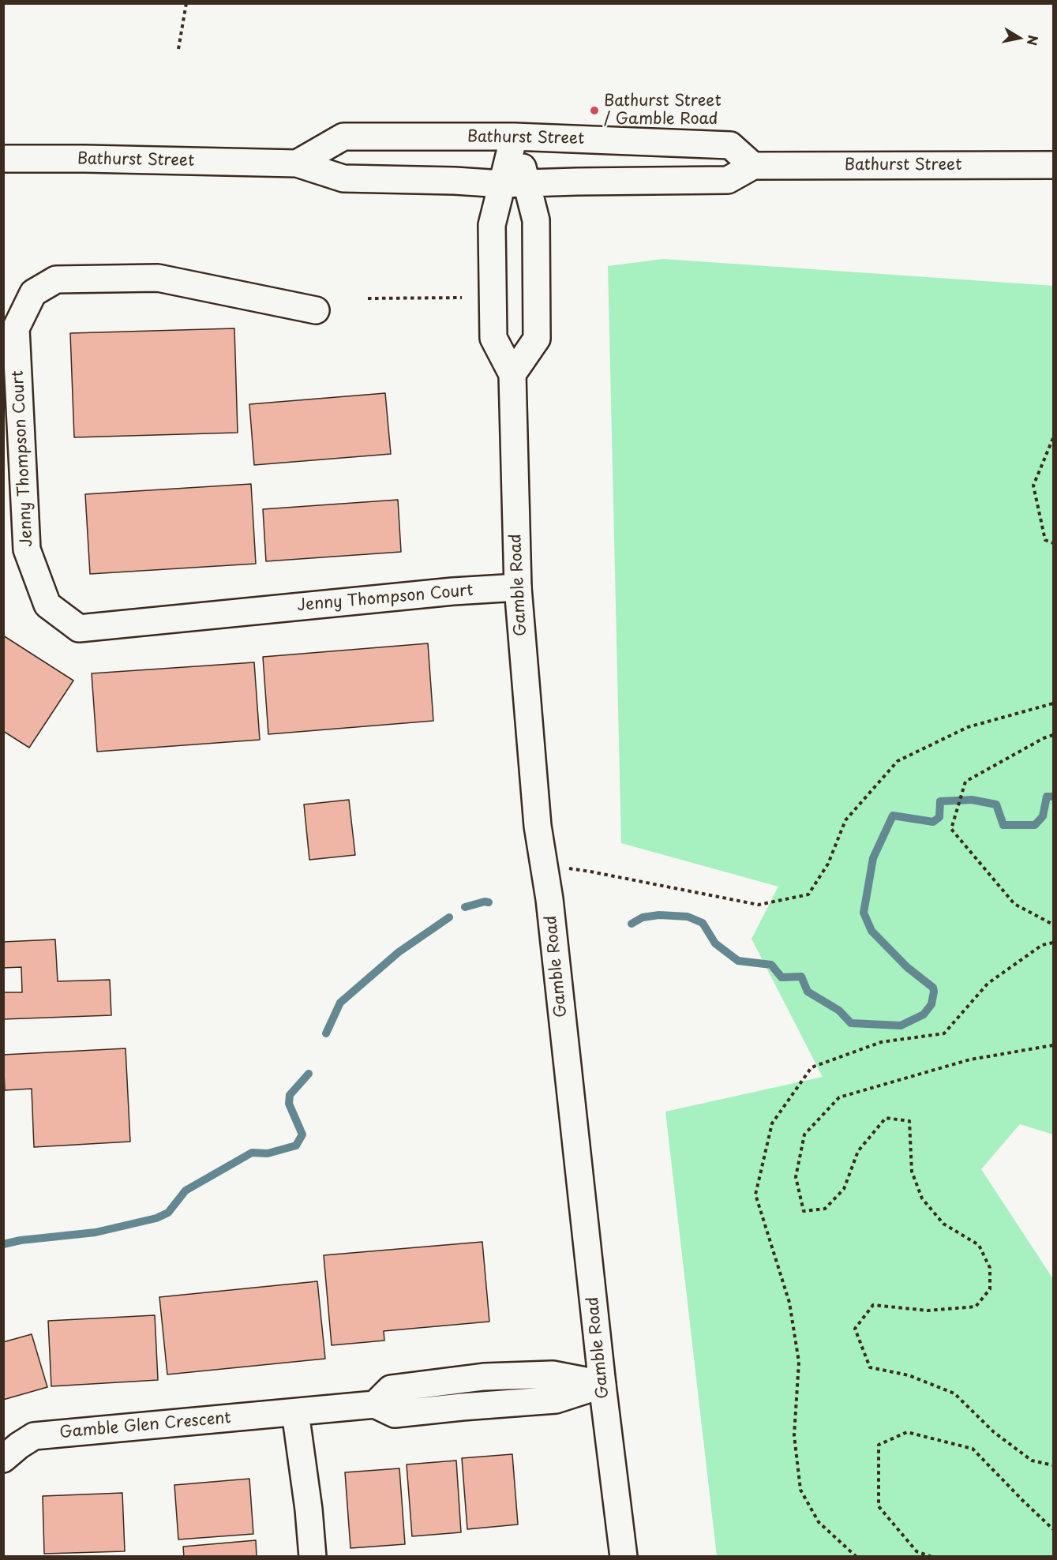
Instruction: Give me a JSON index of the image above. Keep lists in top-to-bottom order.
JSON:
{
  "streets": {
    "main road": [
      "Bathurst Street",
      "Jenny Thompson Court",
      "Gamble Road",
      "Gamble Glen Crescent"
    ]
  },
  "crossings": [
    ["Bathurst Street", "Gamble Road"],
    ["Jenny Thompson Court", "Gamble Road"],
    ["Gamble Road", "Gamble Glen Crescent"]
  ],
  "places": ["Bathurst Street / Gamble Road"],
  "north": "right"
}
